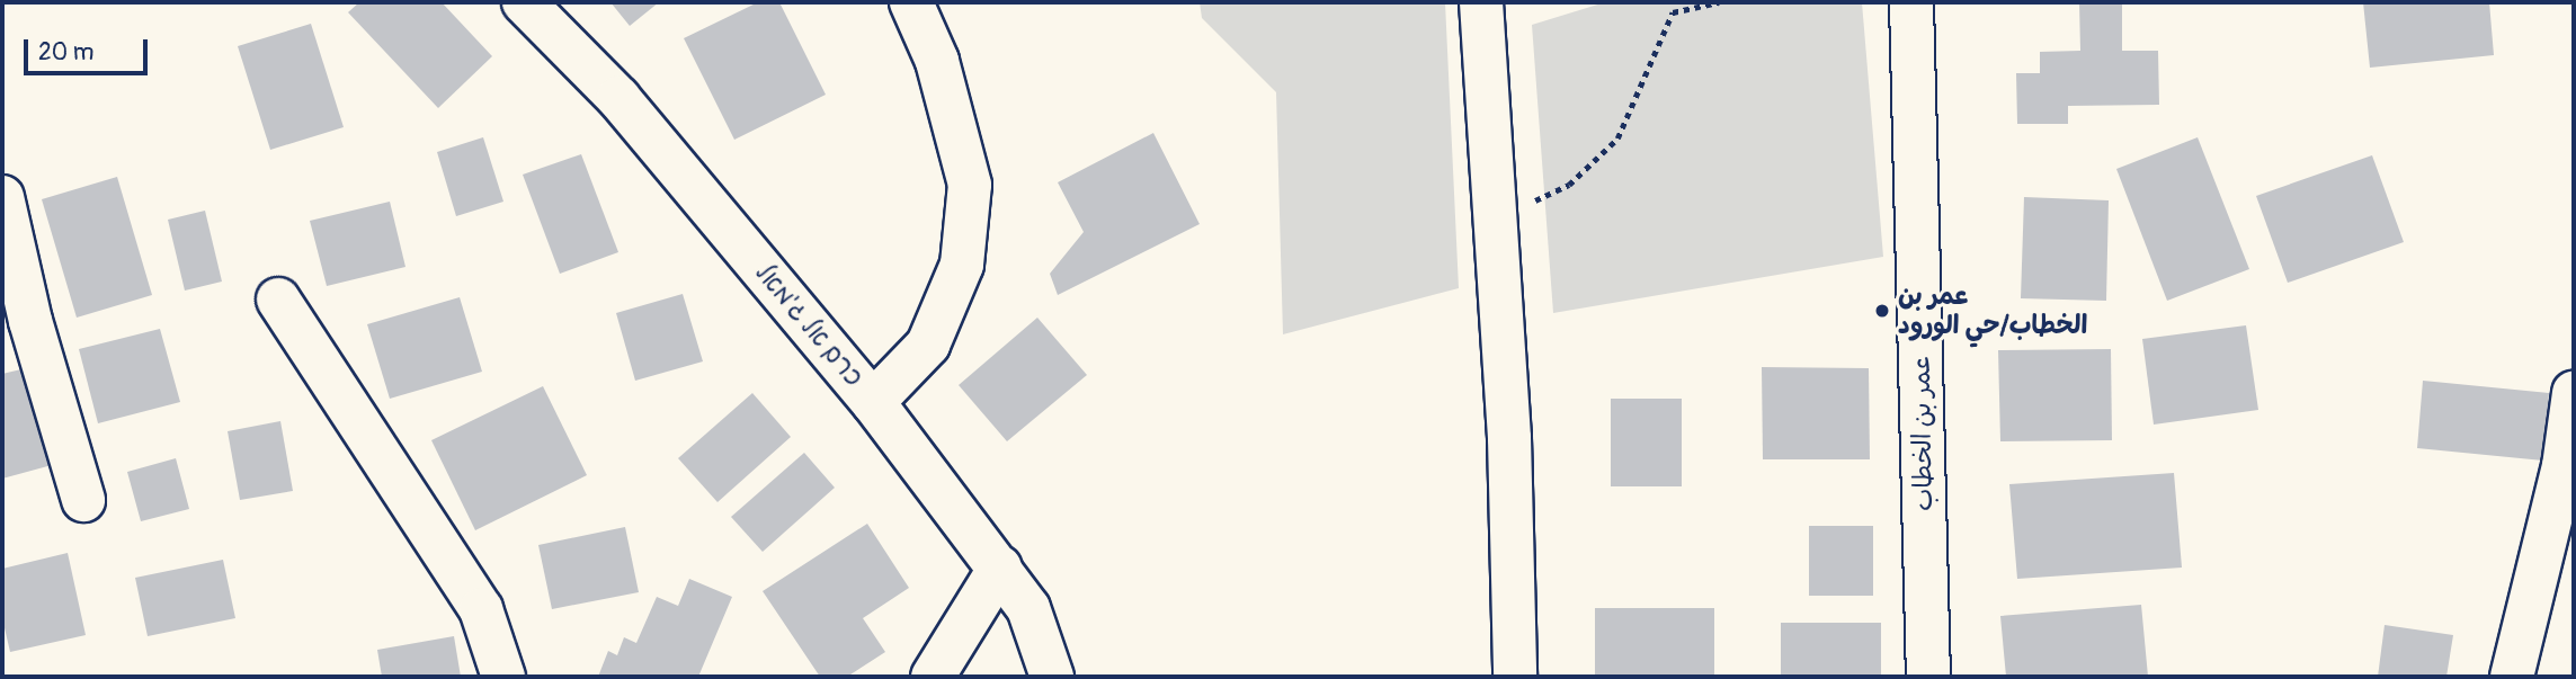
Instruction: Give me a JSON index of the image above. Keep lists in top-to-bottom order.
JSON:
{
  "streets": {
    "street": ["כרם אל ג'מאל", "عمر بن الخطاب"]
  },
  "places": ["عمر بن الخطاب/حي الورود"],
  "scale_bar": "20 m"
}
